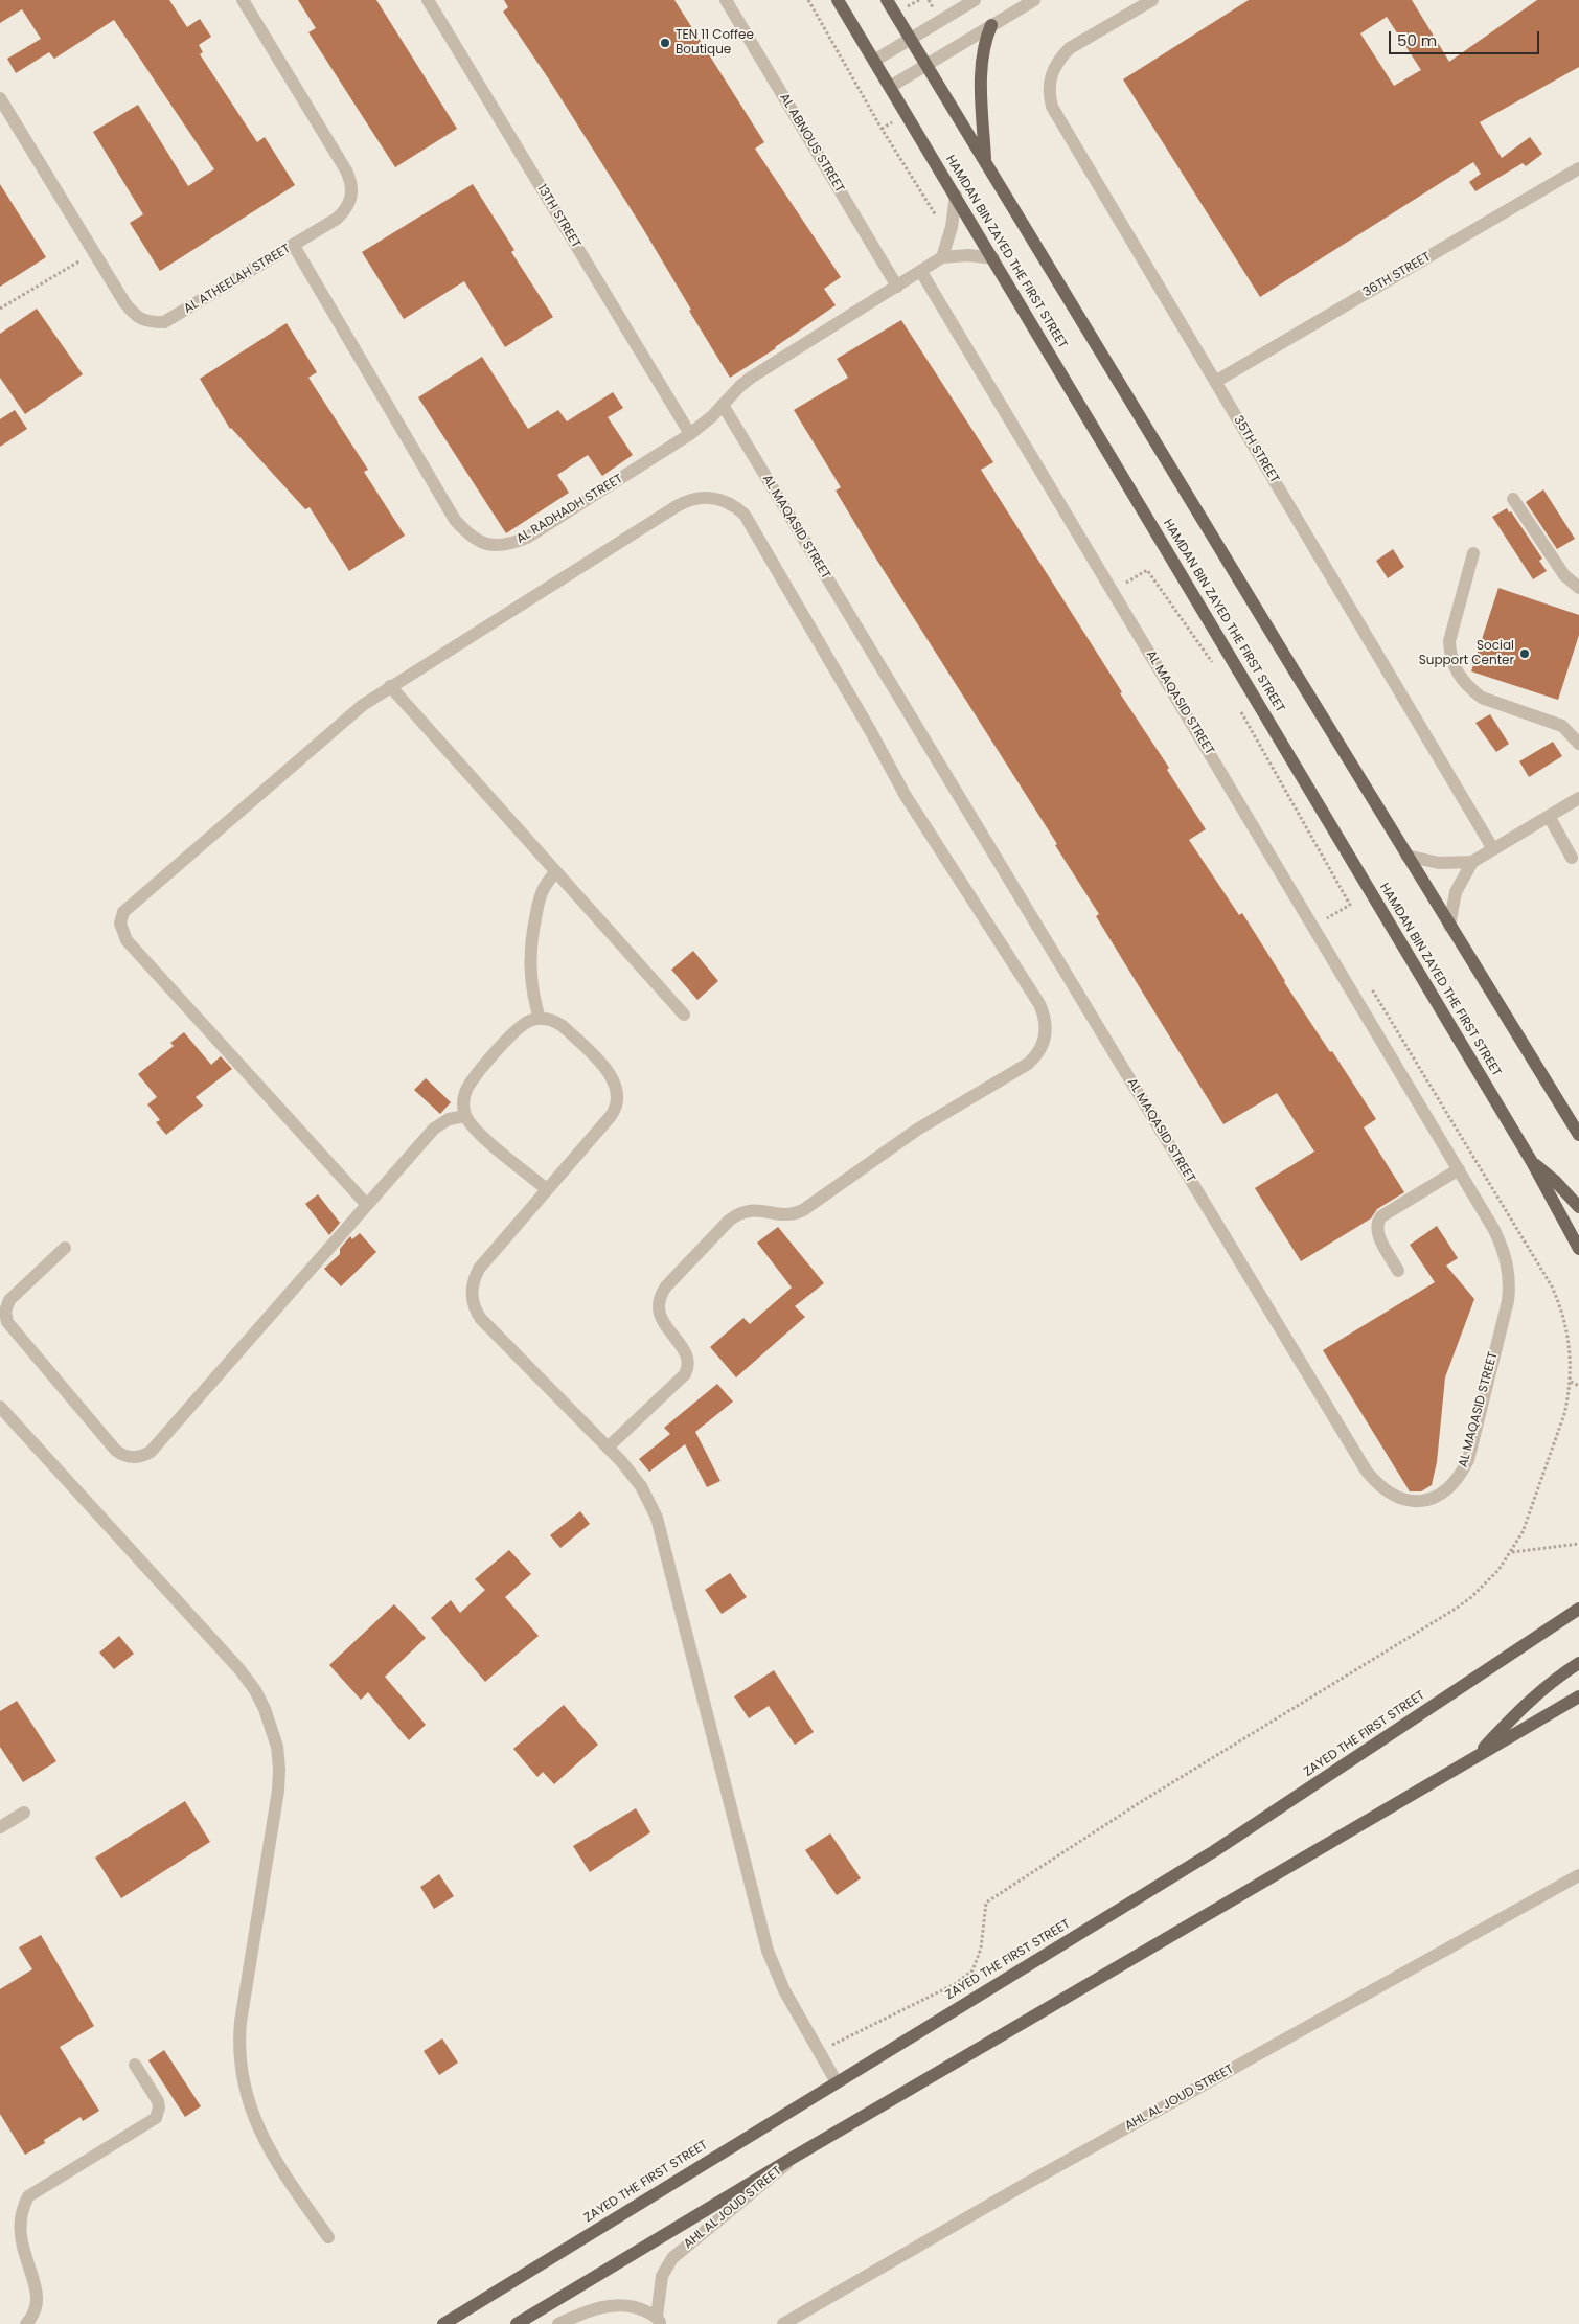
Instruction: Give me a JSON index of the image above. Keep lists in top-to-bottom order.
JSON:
{
  "streets": {
    "main road": ["HAMDAN BIN ZAYED THE FIRST STREET", "ZAYED THE FIRST STREET"],
    "street": [
      "AL ABNOUS STREET",
      "13TH STREET",
      "36TH STREET",
      "AL ATHEELAH STREET",
      "35TH STREET",
      "AL RADHADH STREET",
      "AL MAQASID STREET",
      "AHL AL JOUD STREET"
    ]
  },
  "crossings": [
    ["AL ABNOUS STREET", "AL RADHADH STREET"],
    ["13TH STREET", "AL RADHADH STREET"],
    ["36TH STREET", "35TH STREET"],
    ["AL ATHEELAH STREET", "AL RADHADH STREET"],
    ["AL RADHADH STREET", "AL MAQASID STREET"]
  ],
  "places": ["TEN 11 Coffee Boutique", "Social Support Center"],
  "scale_bar": "50 m"
}
